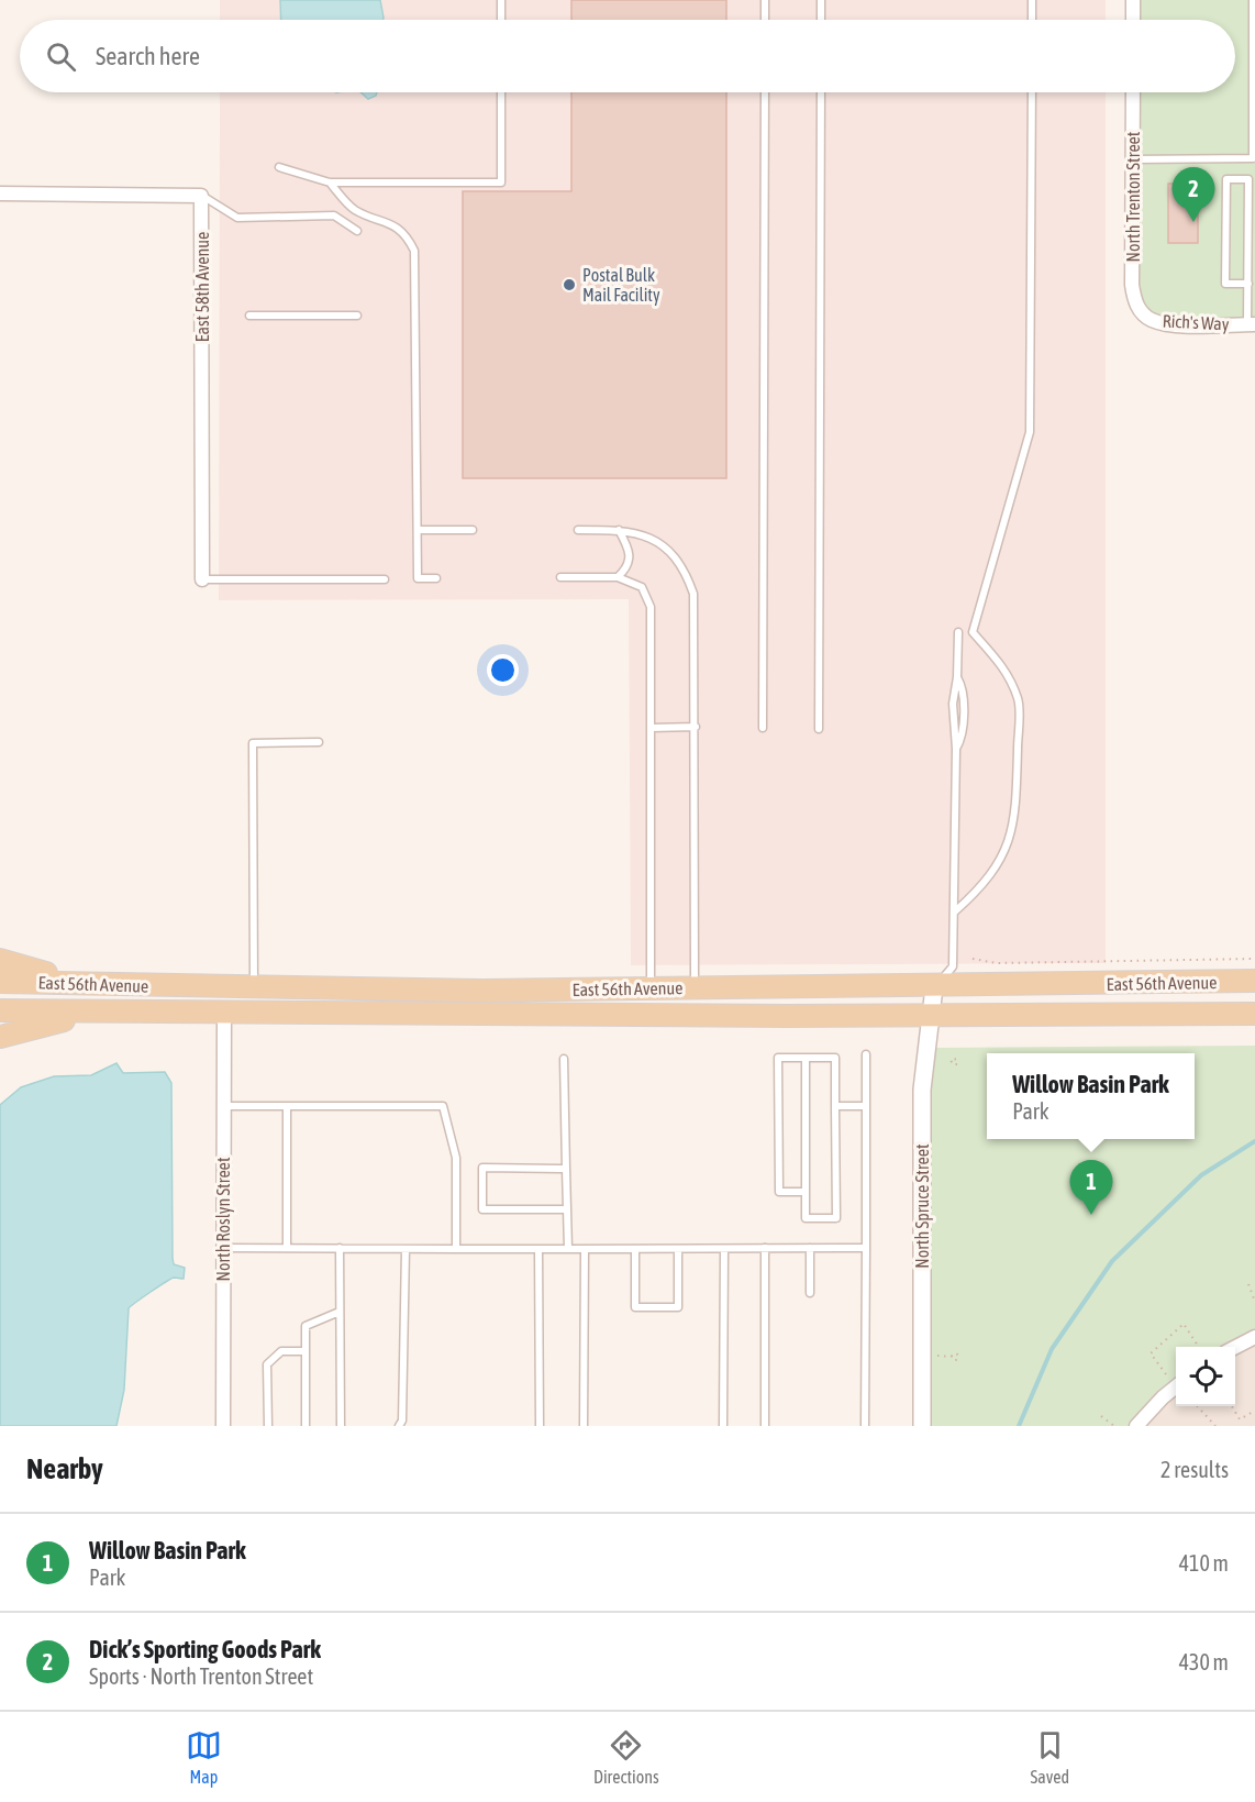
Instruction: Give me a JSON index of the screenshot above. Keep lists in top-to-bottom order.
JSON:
{
  "streets": {
    "main road": ["East 56th Avenue"],
    "street": [
      "North Trenton Street",
      "East 58th Avenue",
      "Rich's Way",
      "North Spruce Street",
      "North Roslyn Street"
    ]
  },
  "crossings": [
    ["North Trenton Street", "Rich's Way"],
    ["East 56th Avenue", "North Spruce Street"],
    ["East 56th Avenue", "North Roslyn Street"]
  ],
  "places": ["Postal Bulk Mail Facility"],
  "page": {
    "search": "Search here",
    "pins": ["2", "1"],
    "popup": ["Willow Basin Park", "Park"],
    "heading": ["Nearby", "2 results"],
    "list": [
      {
        "mark": "1",
        "name": "Willow Basin Park",
        "note": "Park",
        "value": "410 m"
      },
      {
        "mark": "2",
        "name": "Dick’s Sporting Goods Park",
        "note": "Sports · North Trenton Street",
        "value": "430 m"
      }
    ],
    "nav": ["Map", "Directions", "Saved"]
  }
}
